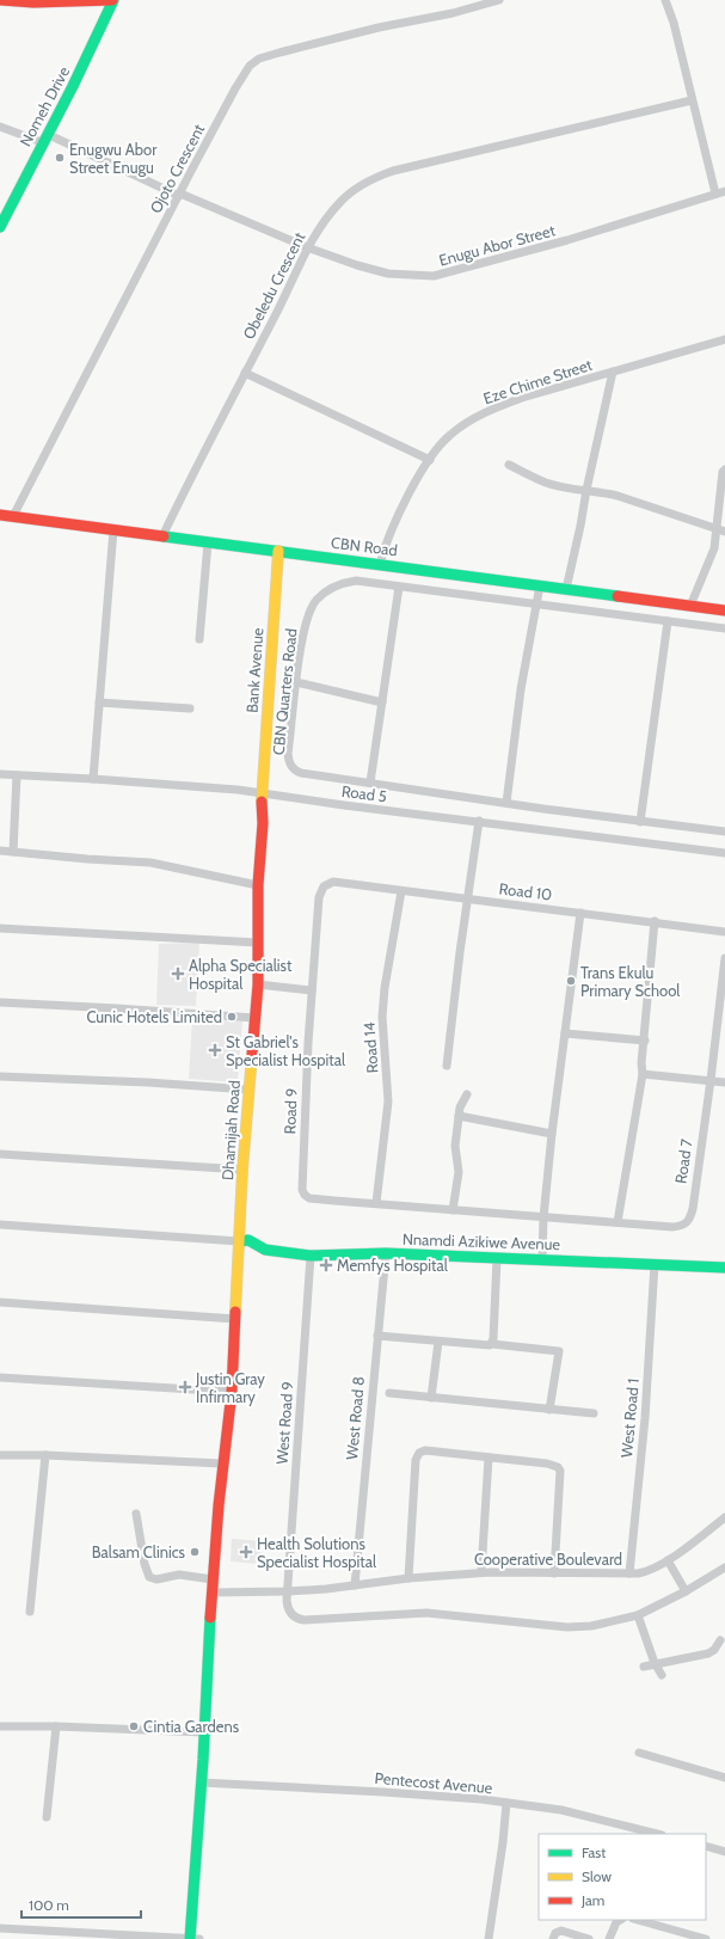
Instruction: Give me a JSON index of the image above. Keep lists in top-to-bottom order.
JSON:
{
  "streets": {
    "main road": [
      "Nomeh Drive",
      "CBN Road",
      "Bank Avenue",
      "Dhamijah Road",
      "Nnamdi Azikiwe Avenue"
    ],
    "street": [
      "Ojoto Crescent",
      "Enugu Abor Street",
      "Obeledu Crescent",
      "Eze Chime Street",
      "CBN Quarters Road",
      "Road 5",
      "Road 10",
      "Road 14",
      "Road 9",
      "Road 7",
      "West Road 8",
      "West Road 1",
      "West Road 9",
      "Cooperative Boulevard",
      "Pentecost Avenue"
    ]
  },
  "crossings": [
    ["Nomeh Drive", "Enugu Abor Street"],
    ["Ojoto Crescent", "Enugu Abor Street"],
    ["Ojoto Crescent", "CBN Road"],
    ["Enugu Abor Street", "Obeledu Crescent"],
    ["Obeledu Crescent", "CBN Road"],
    ["Eze Chime Street", "CBN Road"],
    ["CBN Road", "Bank Avenue"],
    ["Bank Avenue", "Road 5"],
    ["Bank Avenue", "Dhamijah Road"],
    ["Road 5", "Dhamijah Road"],
    ["Road 10", "Road 14"],
    ["Road 10", "Road 9"],
    ["Road 14", "Road 7"],
    ["Road 9", "Road 7"],
    ["Dhamijah Road", "Nnamdi Azikiwe Avenue"],
    ["Dhamijah Road", "Cooperative Boulevard"],
    ["Dhamijah Road", "Pentecost Avenue"],
    ["Nnamdi Azikiwe Avenue", "West Road 8"],
    ["Nnamdi Azikiwe Avenue", "West Road 1"],
    ["Nnamdi Azikiwe Avenue", "West Road 9"],
    ["West Road 8", "Cooperative Boulevard"],
    ["West Road 1", "Cooperative Boulevard"],
    ["West Road 9", "Cooperative Boulevard"]
  ],
  "places": {
    "other": [
      "Enugwu Abor Street Enugu",
      "Trans Ekulu Primary School",
      "Cunic Hotels Limited",
      "Balsam Clinics",
      "Cintia Gardens"
    ],
    "health": [
      "Alpha Specialist Hospital",
      "St Gabriel's Specialist Hospital",
      "Memfys Hospital",
      "Justin Gray Infirmary",
      "Health Solutions Specialist Hospital"
    ]
  },
  "legend": ["Fast", "Slow", "Jam"],
  "scale_bar": "100 m"
}
